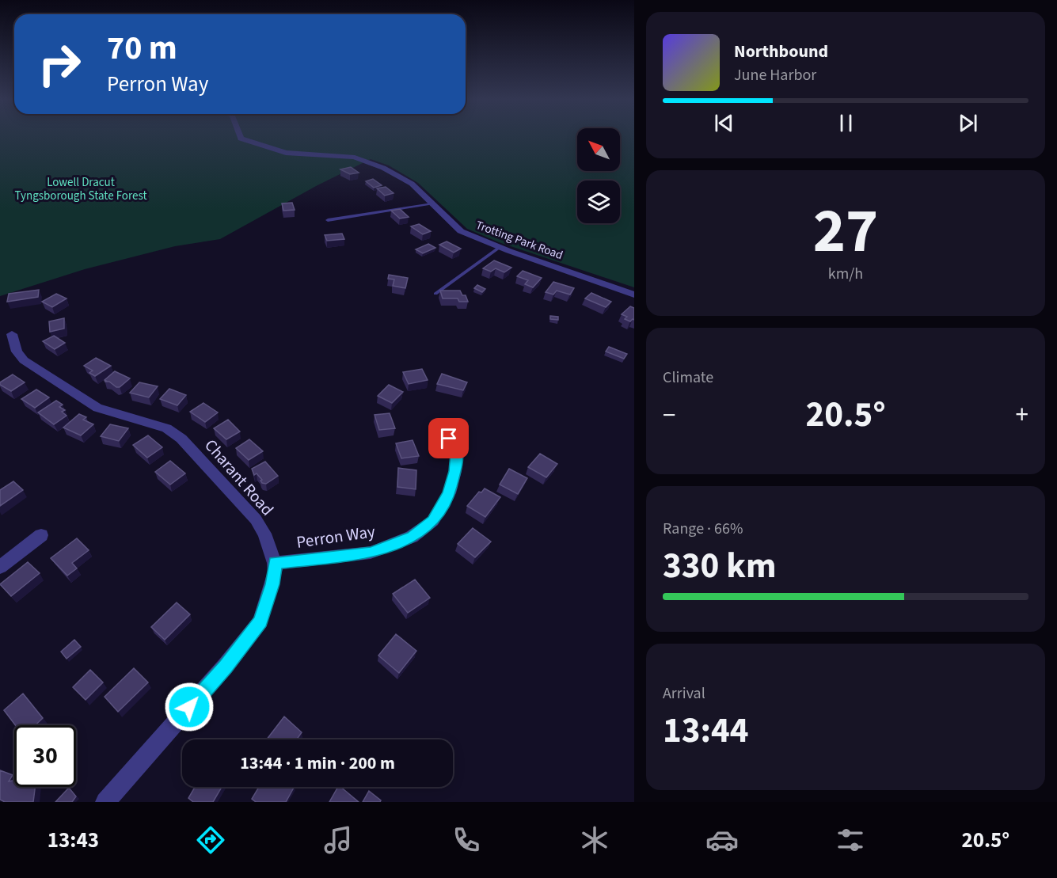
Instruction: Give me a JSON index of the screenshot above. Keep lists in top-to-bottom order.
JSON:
{
  "streets": {
    "street": ["Trotting Park Road", "Charant Road", "Perron Way"]
  },
  "crossings": [
    ["Charant Road", "Perron Way"]
  ],
  "parks": ["Lowell Dracut Tyngsborough State Forest"],
  "north": "top left",
  "page": {
    "turn": ["70 m", "Perron Way"],
    "song": ["Northbound", "June Harbor"],
    "tile": [
      ["27", "km/h"],
      "Climate",
      ["Range · 66%", "330 km"],
      ["Arrival", "13:44"]
    ],
    "heat": ["−", "20.5°", "+"],
    "limit": "30",
    "trip": "13:44 · 1 min · 200 m",
    "tabs": ["13:43", "20.5°"]
  }
}
